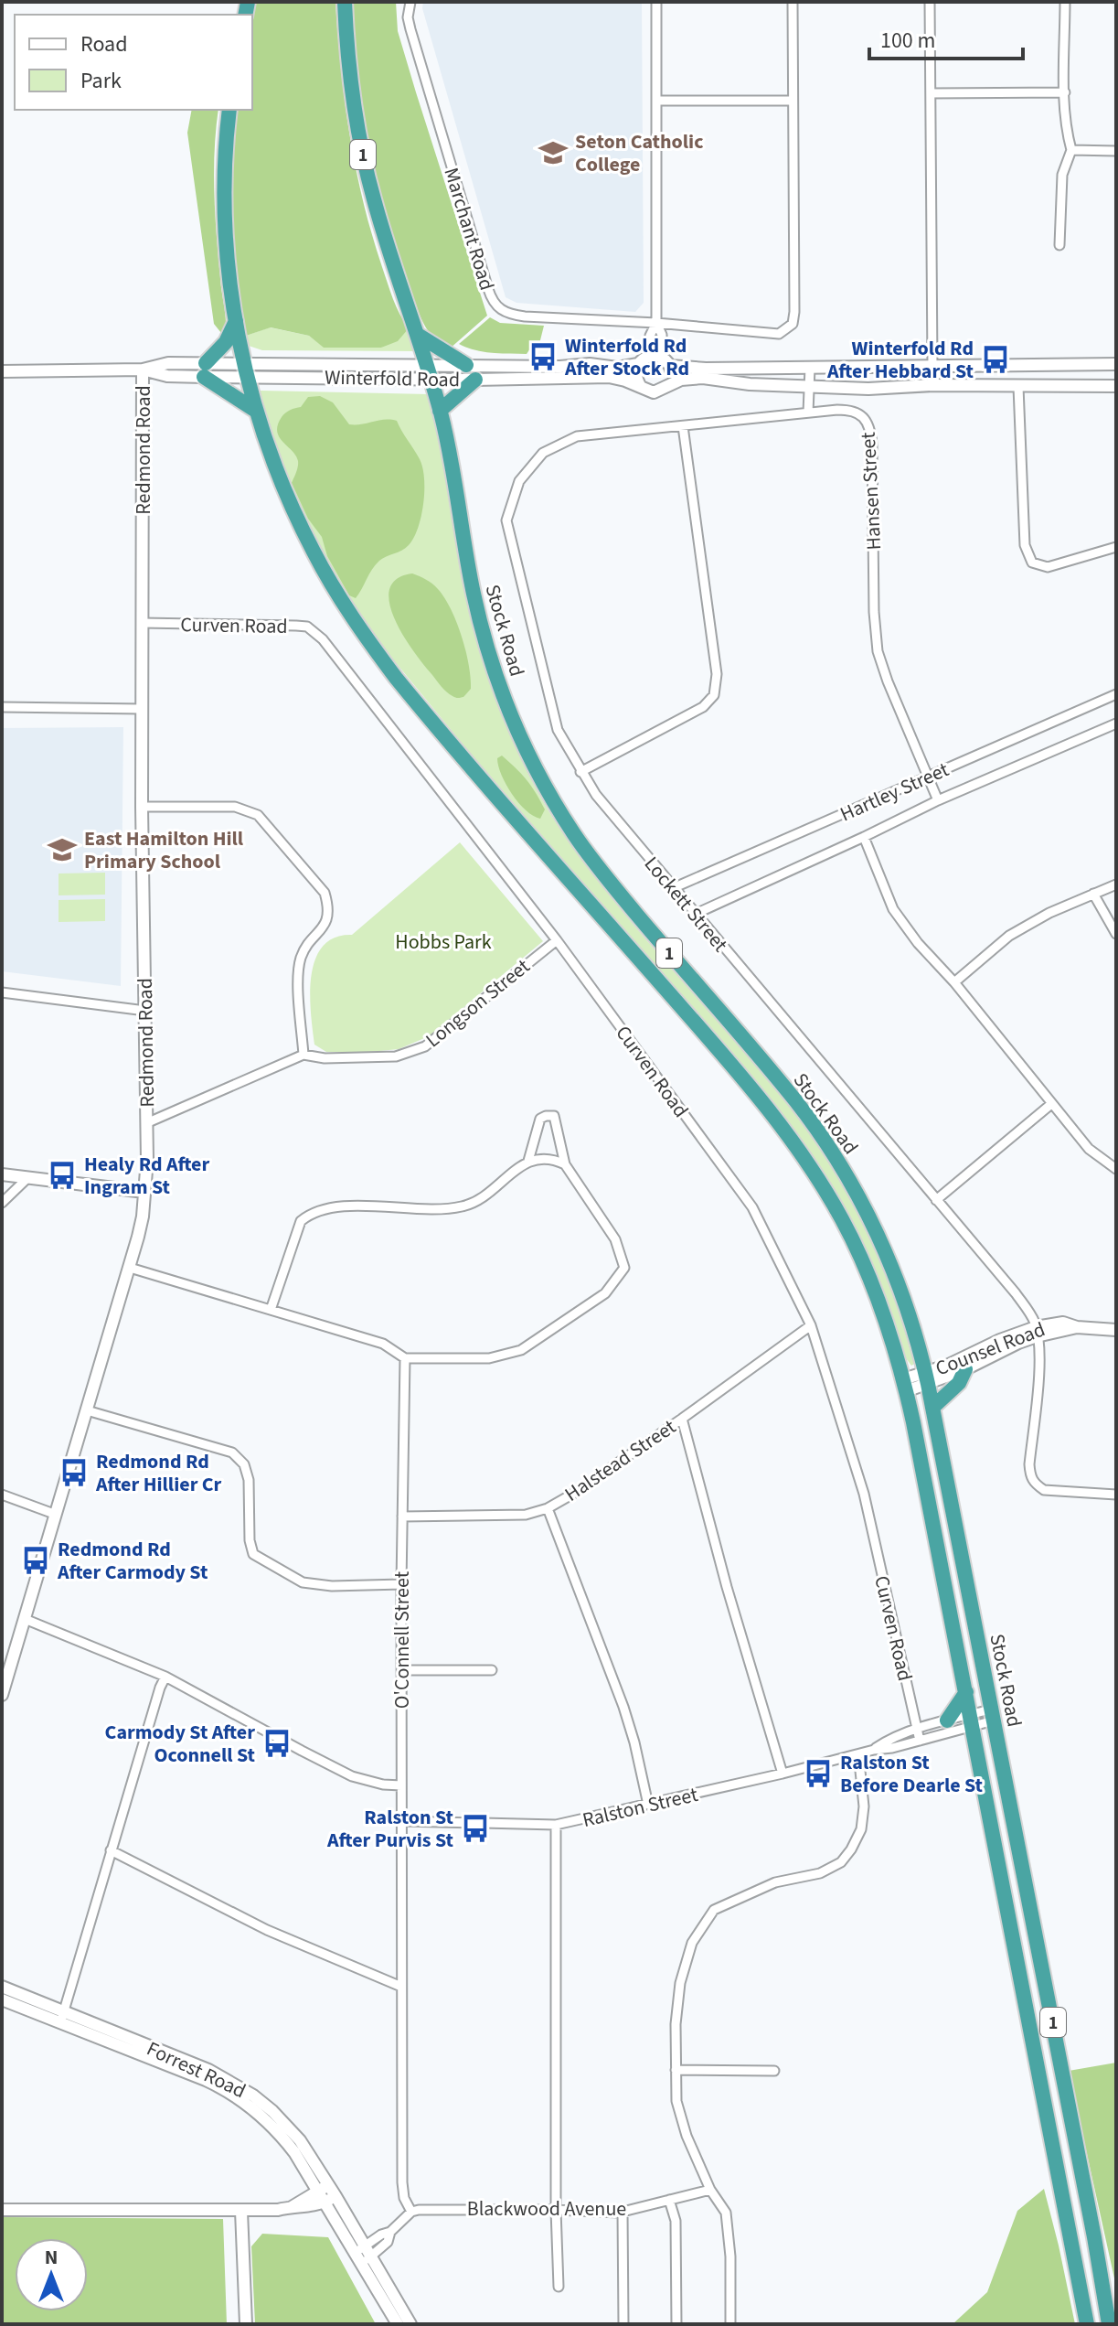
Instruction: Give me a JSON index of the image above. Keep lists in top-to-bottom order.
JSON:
{
  "streets": {
    "highway": ["1", "Stock Road"],
    "main road": [
      "Winterfold Road",
      "Redmond Road",
      "Counsel Road",
      "Forrest Road"
    ],
    "street": [
      "Marchant Road",
      "Hansen Street",
      "Curven Road",
      "Hartley Street",
      "Lockett Street",
      "Longson Street",
      "Halstead Street",
      "O'Connell Street",
      "Ralston Street",
      "Blackwood Avenue"
    ]
  },
  "crossings": [
    ["Winterfold Road", "Redmond Road"],
    ["Winterfold Road", "Stock Road"],
    ["Redmond Road", "Curven Road"],
    ["Redmond Road", "Longson Street"],
    ["Hansen Street", "Hartley Street"],
    ["Hansen Street", "Lockett Street"],
    ["Curven Road", "Longson Street"],
    ["Curven Road", "Halstead Street"],
    ["Curven Road", "Ralston Street"],
    ["Stock Road", "Counsel Road"],
    ["Stock Road", "Ralston Street"],
    ["Hartley Street", "Lockett Street"],
    ["Lockett Street", "Counsel Road"],
    ["Halstead Street", "O'Connell Street"],
    ["O'Connell Street", "Ralston Street"],
    ["O'Connell Street", "Blackwood Avenue"]
  ],
  "parks": ["Hobbs Park"],
  "places": {
    "school or university": ["Seton Catholic College", "East Hamilton Hill Primary School"],
    "bus stop": [
      "Winterfold Rd After Stock Rd",
      "Winterfold Rd After Hebbard St",
      "Healy Rd After Ingram St",
      "Redmond Rd After Hillier Cr",
      "Redmond Rd After Carmody St",
      "Carmody St After Oconnell St",
      "Ralston St Before Dearle St",
      "Ralston St After Purvis St"
    ]
  },
  "legend": ["Road", "Park"],
  "scale_bar": "100 m",
  "north": "top"
}
